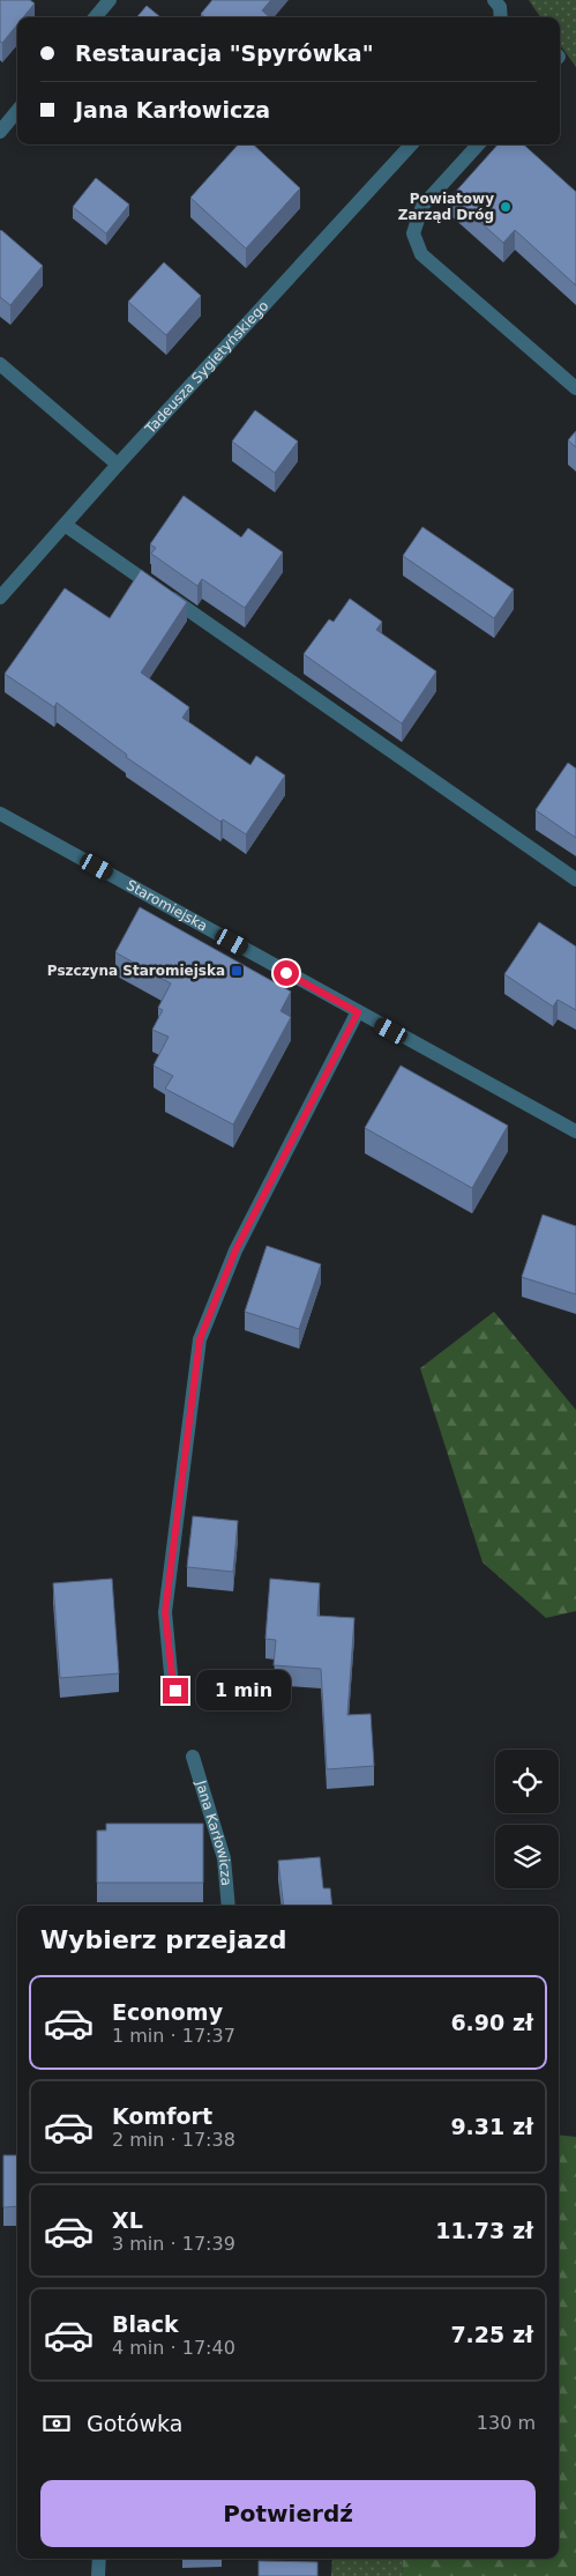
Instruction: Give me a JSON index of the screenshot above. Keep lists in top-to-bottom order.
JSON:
{
  "streets": {
    "street": ["Tadeusza Sygietyńskiego", "Staromiejska", "Jana Karłowicza"]
  },
  "places": {
    "other": ["Powiatowy Zarząd Dróg"],
    "transit": ["Pszczyna Staromiejska"]
  },
  "page": {
    "banner": ["Restauracja \"Spyrówka\"", "Jana Karłowicza"],
    "bubble": "1 min",
    "heading": "Wybierz przejazd",
    "list": [
      {
        "name": "Economy",
        "note": "1 min · 17:37",
        "value": "6.90 zł"
      },
      {
        "name": "Komfort",
        "note": "2 min · 17:38",
        "value": "9.31 zł"
      },
      {
        "name": "XL",
        "note": "3 min · 17:39",
        "value": "11.73 zł"
      },
      {
        "name": "Black",
        "note": "4 min · 17:40",
        "value": "7.25 zł"
      }
    ],
    "pay": ["Gotówka", "130 m"],
    "buttons": "Potwierdź"
  }
}
